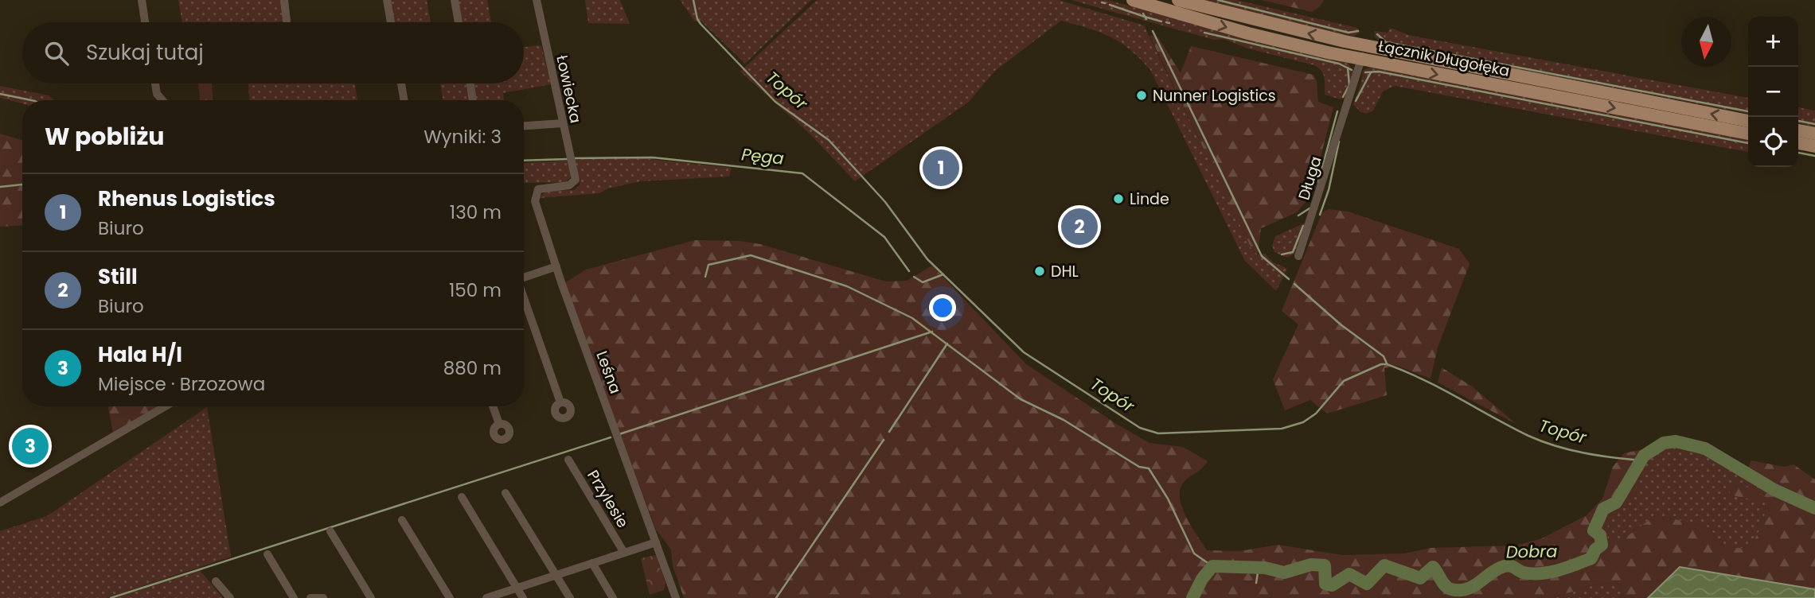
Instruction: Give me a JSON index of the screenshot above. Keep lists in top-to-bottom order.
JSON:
{
  "streets": {
    "main road": ["Łącznik Długołęka"],
    "street": [
      "Łowiecka",
      "Długa",
      "Leśna",
      "Przylesie"
    ]
  },
  "crossings": [
    ["Łącznik Długołęka", "Długa"],
    ["Łowiecka", "Leśna"],
    ["Leśna", "Przylesie"]
  ],
  "water": ["Topór", "Pęga", "Dobra"],
  "places": ["Nunner Logistics", "Linde", "DHL"],
  "north": "bottom",
  "page": {
    "map_buttons": ["+", "−"],
    "search": "Szukaj tutaj",
    "heading": ["W pobliżu", "Wyniki: 3"],
    "pins": ["1", "2", "3"],
    "list": [
      {
        "mark": "1",
        "name": "Rhenus Logistics",
        "note": "Biuro",
        "value": "130 m"
      },
      {
        "mark": "2",
        "name": "Still",
        "note": "Biuro",
        "value": "150 m"
      },
      {
        "mark": "3",
        "name": "Hala H/I",
        "note": "Miejsce · Brzozowa",
        "value": "880 m"
      }
    ]
  }
}
